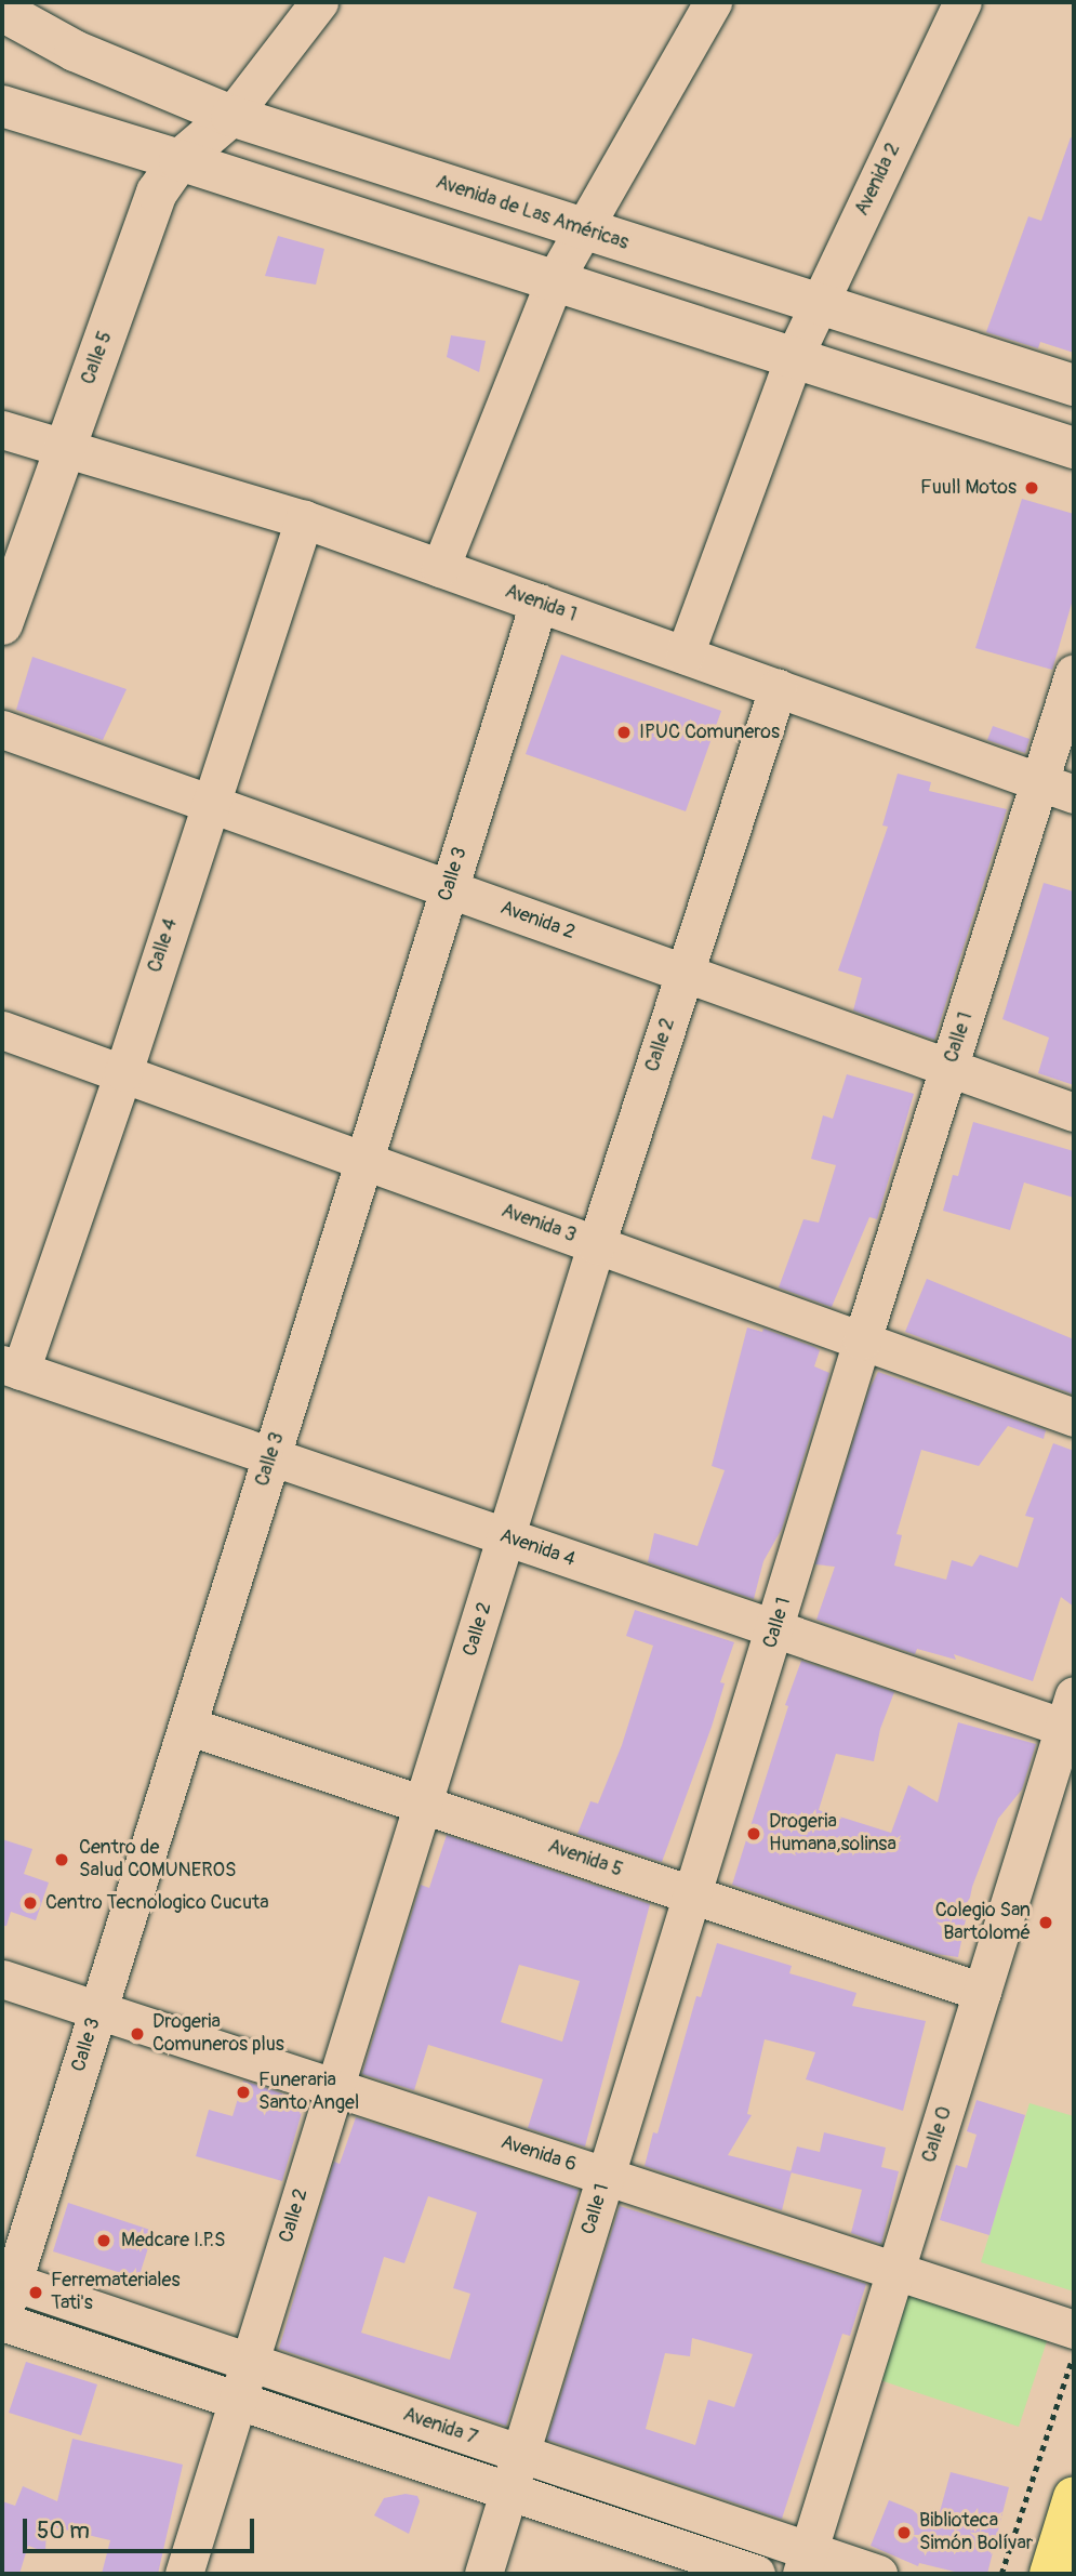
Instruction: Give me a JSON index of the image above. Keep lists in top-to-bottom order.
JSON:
{
  "streets": {
    "main road": ["Avenida de Las Américas", "Calle 5"],
    "street": [
      "Avenida 2",
      "Avenida 1",
      "Calle 3",
      "Calle 4",
      "Calle 1",
      "Calle 2",
      "Avenida 3",
      "Avenida 4",
      "Avenida 5",
      "Calle 0",
      "Avenida 6",
      "Avenida 7"
    ]
  },
  "crossings": [
    ["Avenida 2", "Avenida de Las Américas"],
    ["Avenida 2", "Avenida 1"],
    ["Avenida 2", "Calle 3"],
    ["Avenida 2", "Calle 4"],
    ["Avenida 2", "Calle 1"],
    ["Avenida 2", "Calle 2"],
    ["Avenida de Las Américas", "Calle 5"],
    ["Calle 5", "Avenida 1"],
    ["Avenida 1", "Calle 3"],
    ["Avenida 1", "Calle 4"],
    ["Avenida 1", "Calle 1"],
    ["Avenida 1", "Calle 2"],
    ["Calle 3", "Avenida 3"],
    ["Calle 3", "Avenida 4"],
    ["Calle 3", "Avenida 5"],
    ["Calle 3", "Avenida 6"],
    ["Calle 3", "Avenida 7"],
    ["Calle 4", "Avenida 3"],
    ["Calle 4", "Avenida 4"],
    ["Calle 1", "Avenida 3"],
    ["Calle 1", "Avenida 4"],
    ["Calle 1", "Avenida 5"],
    ["Calle 1", "Avenida 6"],
    ["Calle 1", "Avenida 7"],
    ["Calle 2", "Avenida 3"],
    ["Calle 2", "Avenida 4"],
    ["Calle 2", "Avenida 5"],
    ["Calle 2", "Avenida 6"],
    ["Calle 2", "Avenida 7"],
    ["Avenida 4", "Calle 0"],
    ["Avenida 5", "Calle 0"],
    ["Calle 0", "Avenida 6"],
    ["Calle 0", "Avenida 7"]
  ],
  "places": [
    "Fuull Motos",
    "IPUC Comuneros",
    "Drogeria Humana,solinsa",
    "Centro de Salud COMUNEROS",
    "Centro Tecnologico Cucuta",
    "Colegio San Bartolomé",
    "Drogeria Comuneros plus",
    "Funeraria Santo Angel",
    "Medcare I.P.S",
    "Ferremateriales Tati's",
    "Biblioteca Simón Bolívar"
  ],
  "scale_bar": "50 m"
}
